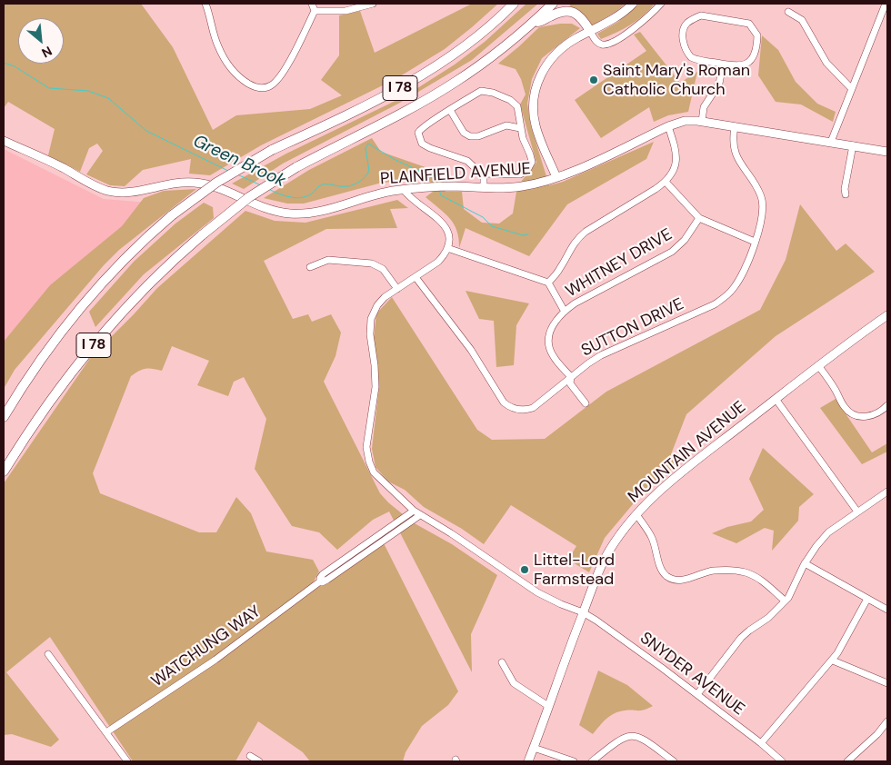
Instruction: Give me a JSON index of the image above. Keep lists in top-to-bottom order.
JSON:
{
  "streets": {
    "highway": ["I 78"],
    "main road": ["PLAINFIELD AVENUE", "MOUNTAIN AVENUE"],
    "street": [
      "WHITNEY DRIVE",
      "SUTTON DRIVE",
      "WATCHUNG WAY",
      "SNYDER AVENUE"
    ]
  },
  "crossings": [
    ["PLAINFIELD AVENUE", "SUTTON DRIVE"],
    ["WHITNEY DRIVE", "SUTTON DRIVE"],
    ["SUTTON DRIVE", "SNYDER AVENUE"],
    ["MOUNTAIN AVENUE", "SNYDER AVENUE"],
    ["WATCHUNG WAY", "SNYDER AVENUE"]
  ],
  "water": ["Green Brook"],
  "places": ["Saint Mary's Roman Catholic Church", "Littel-Lord Farmstead"],
  "north": "bottom right"
}
